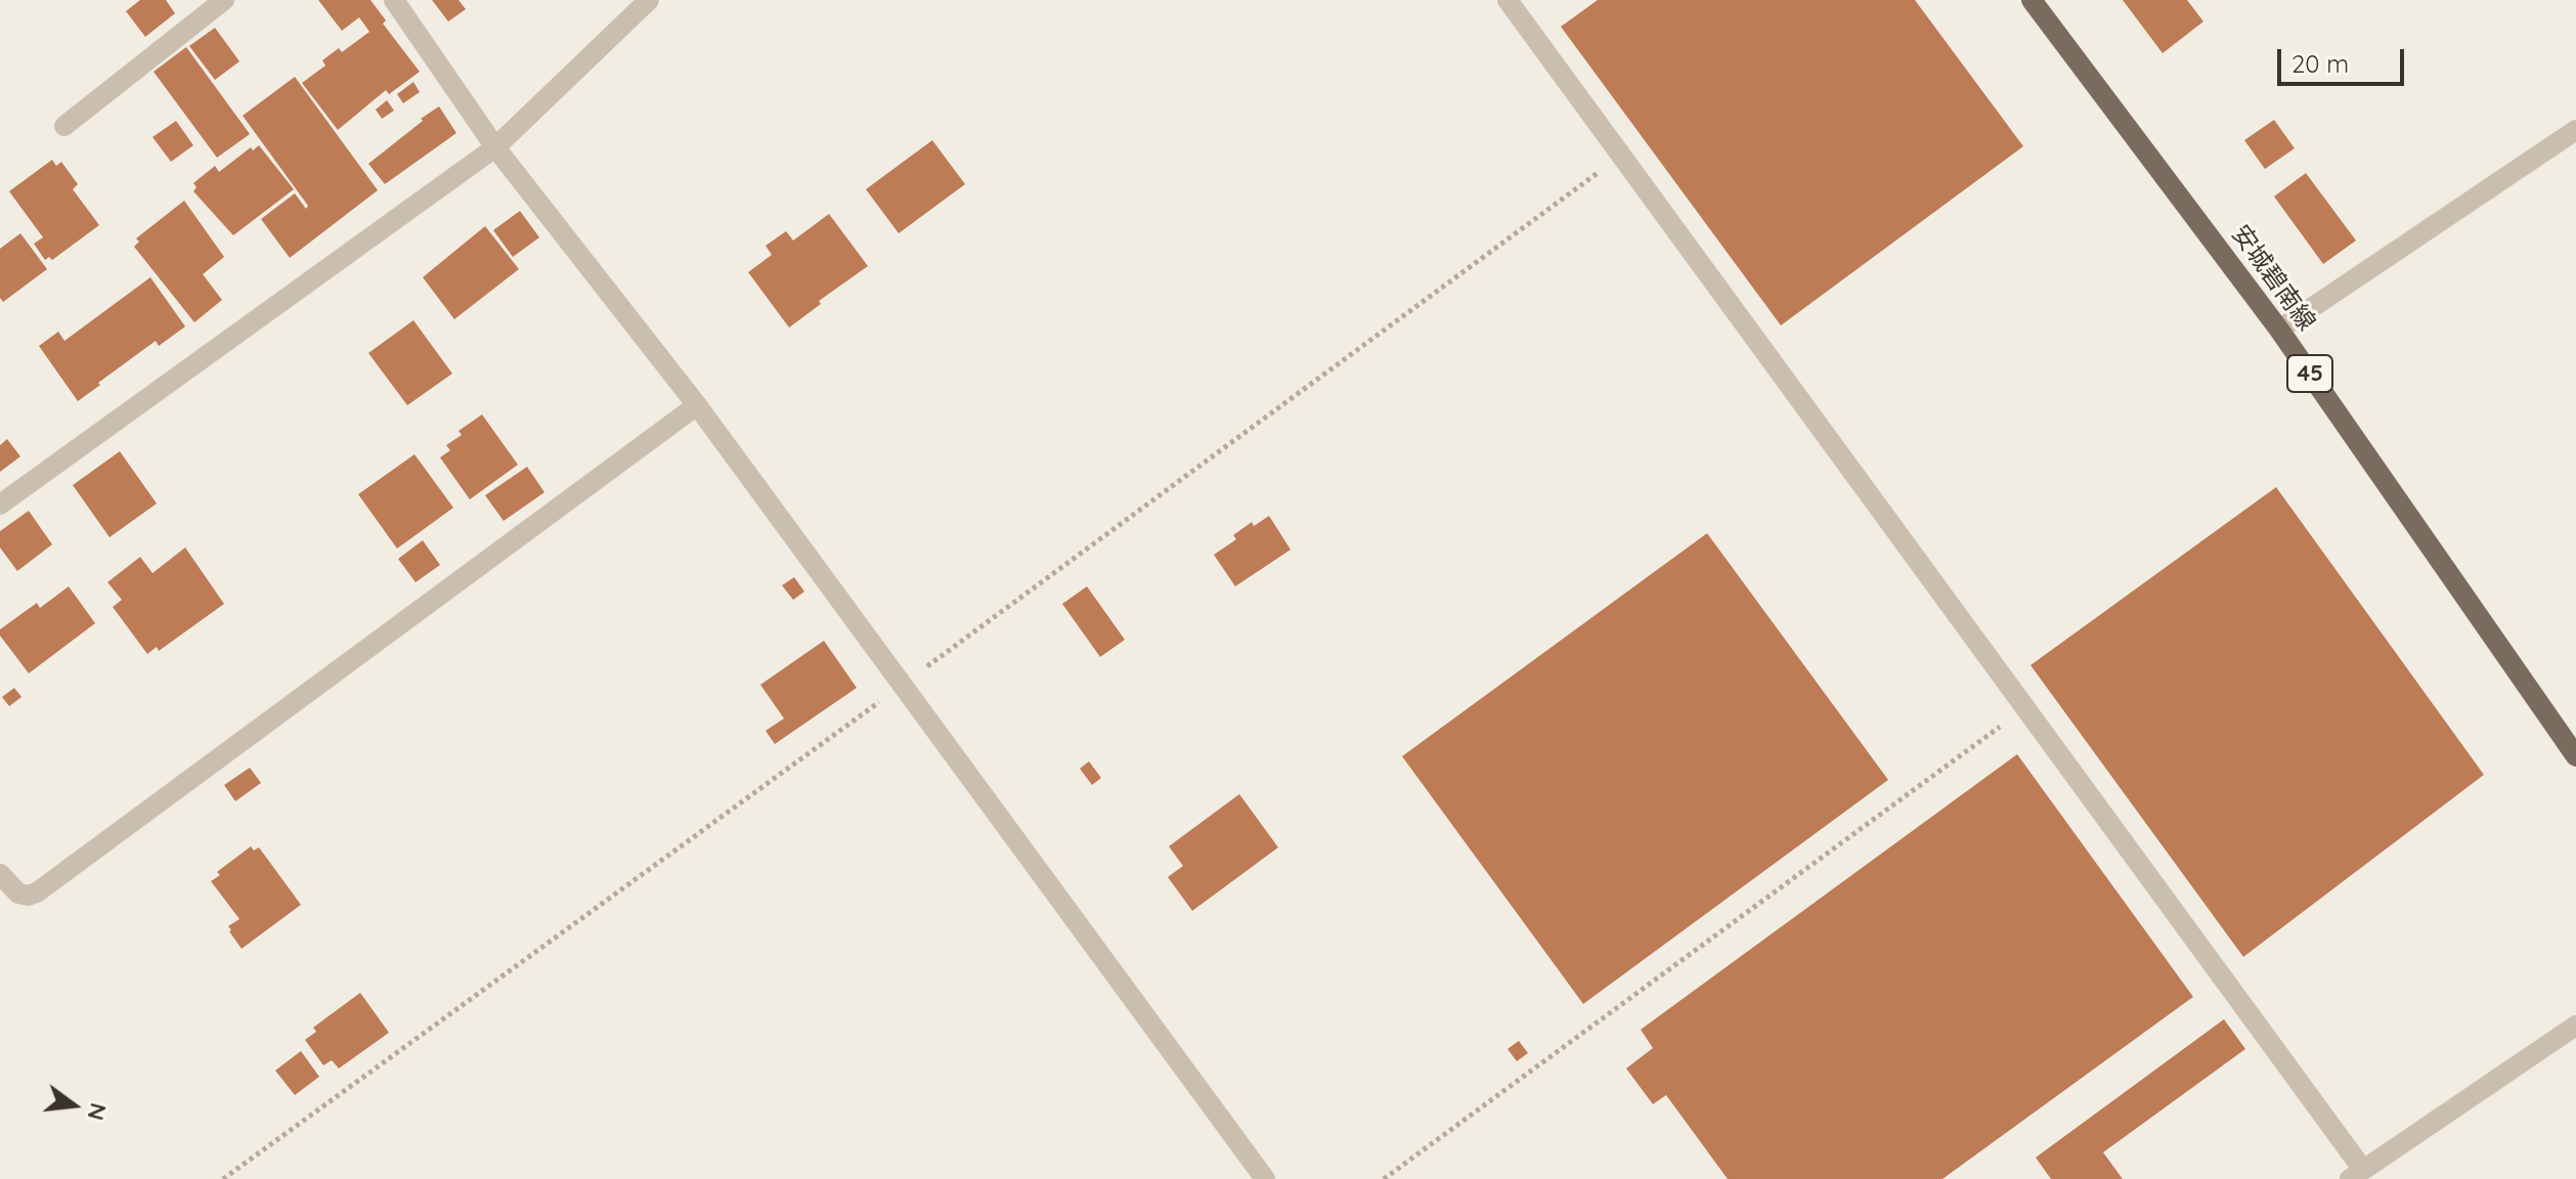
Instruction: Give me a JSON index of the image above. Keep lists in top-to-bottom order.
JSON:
{
  "streets": {
    "main road": ["安城碧南線", "45"]
  },
  "scale_bar": "20 m",
  "north": "right"
}
